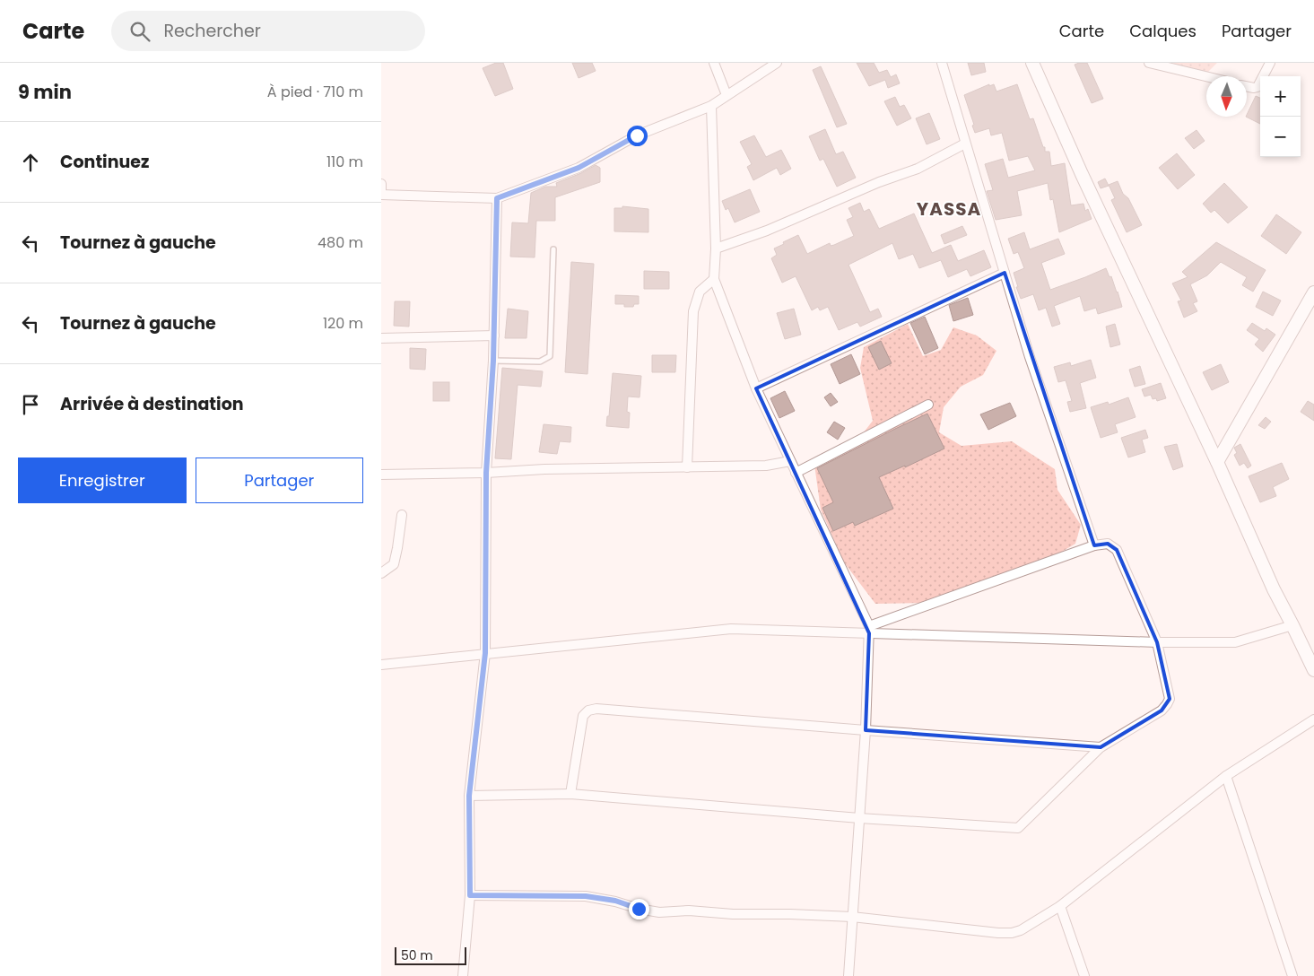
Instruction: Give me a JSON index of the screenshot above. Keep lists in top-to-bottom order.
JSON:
{
  "districts": ["YASSA"],
  "scale_bar": "50 m",
  "north": "bottom",
  "page": {
    "header": "Carte",
    "search": "Rechercher",
    "nav": ["Carte", "Calques", "Partager"],
    "heading": ["9 min", "À pied · 710 m"],
    "map_buttons": ["+", "−"],
    "list": [
      ["Continuez", "110 m"],
      ["Tournez à gauche", "480 m"],
      ["Tournez à gauche", "120 m"],
      "Arrivée à destination"
    ],
    "buttons": ["Enregistrer", "Partager"],
    "scale": "50 m"
  }
}
